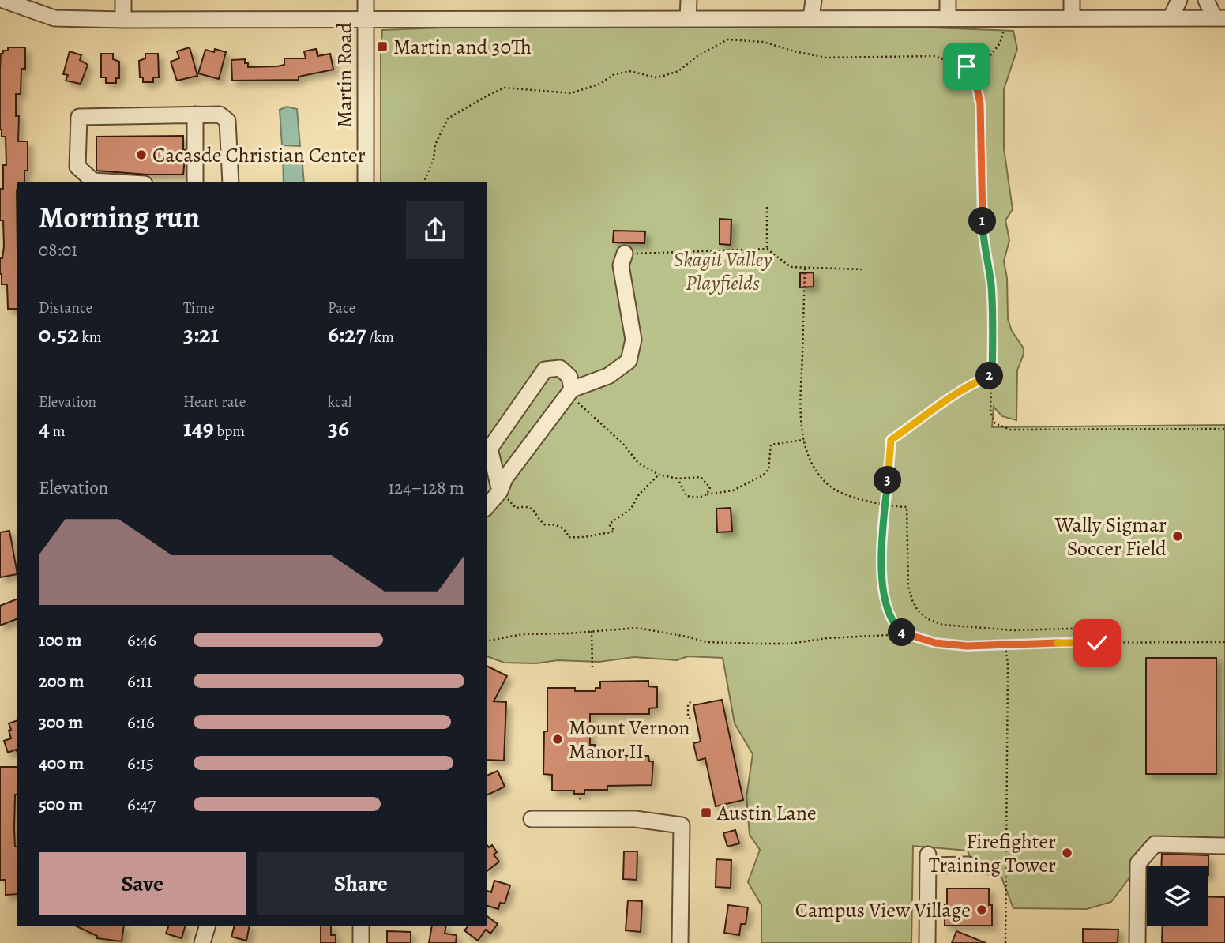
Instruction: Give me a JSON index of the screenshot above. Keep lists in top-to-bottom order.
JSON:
{
  "streets": {
    "street": ["Martin Road"]
  },
  "parks": ["Skagit Valley Playfields"],
  "places": {
    "transit": ["Martin and 30Th", "Austin Lane"],
    "other": [
      "Cacasde Christian Center",
      "Wally Sigmar Soccer Field",
      "Mount Vernon Manor II",
      "Firefighter Training Tower",
      "Campus View Village"
    ]
  },
  "page": {
    "heading": ["Morning run", "08:01"],
    "pins": [
      "1",
      "2",
      "3",
      "4"
    ],
    "stats": [
      ["Distance", "0.52 km"],
      ["Time", "3:21"],
      ["Pace", "6:27 /km"],
      ["Elevation", "4 m"],
      ["Heart rate", "149 bpm"],
      ["kcal", "36"]
    ],
    "chart": ["Elevation", "124–128 m"],
    "list": [
      {
        "name": "100 m",
        "note": "6:46"
      },
      {
        "name": "200 m",
        "note": "6:11"
      },
      {
        "name": "300 m",
        "note": "6:16"
      },
      {
        "name": "400 m",
        "note": "6:15"
      },
      {
        "name": "500 m",
        "note": "6:47"
      }
    ],
    "buttons": ["Save", "Share"]
  }
}
